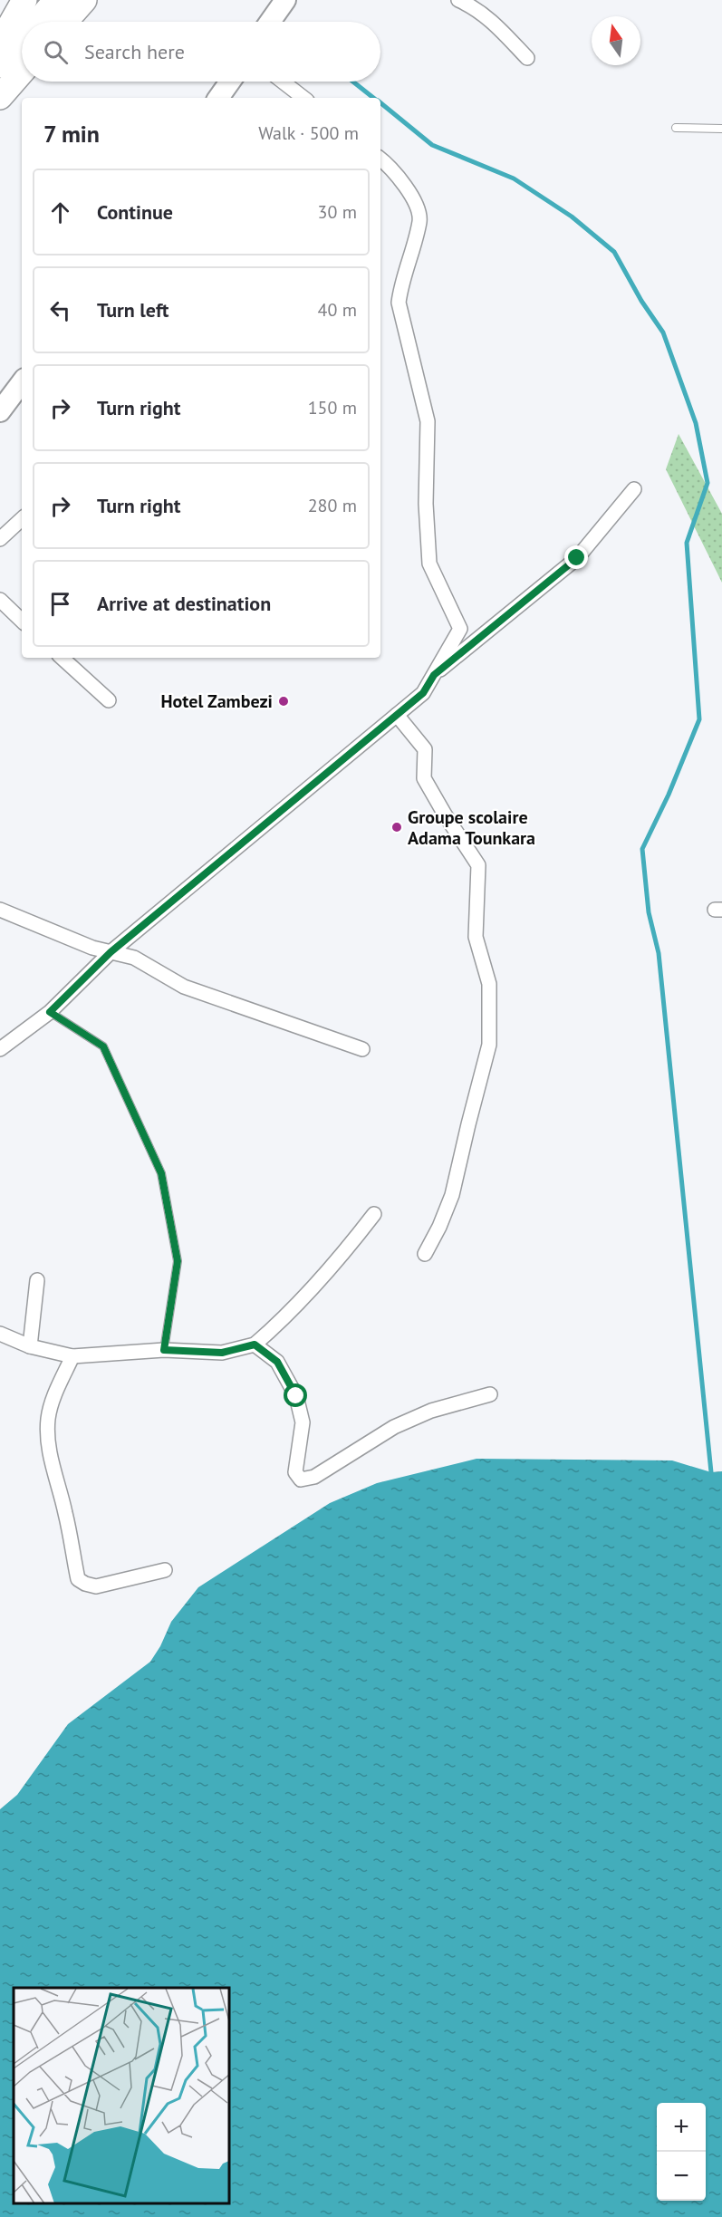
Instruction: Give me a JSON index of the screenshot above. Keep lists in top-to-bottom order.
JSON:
{
  "places": ["Hotel Zambezi", "Groupe scolaire Adama Tounkara"],
  "north": "top",
  "page": {
    "search": "Search here",
    "heading": ["7 min", "Walk · 500 m"],
    "list": [
      ["Continue", "30 m"],
      ["Turn left", "40 m"],
      ["Turn right", "150 m"],
      ["Turn right", "280 m"],
      "Arrive at destination"
    ],
    "map_buttons": ["+", "−"]
  }
}
